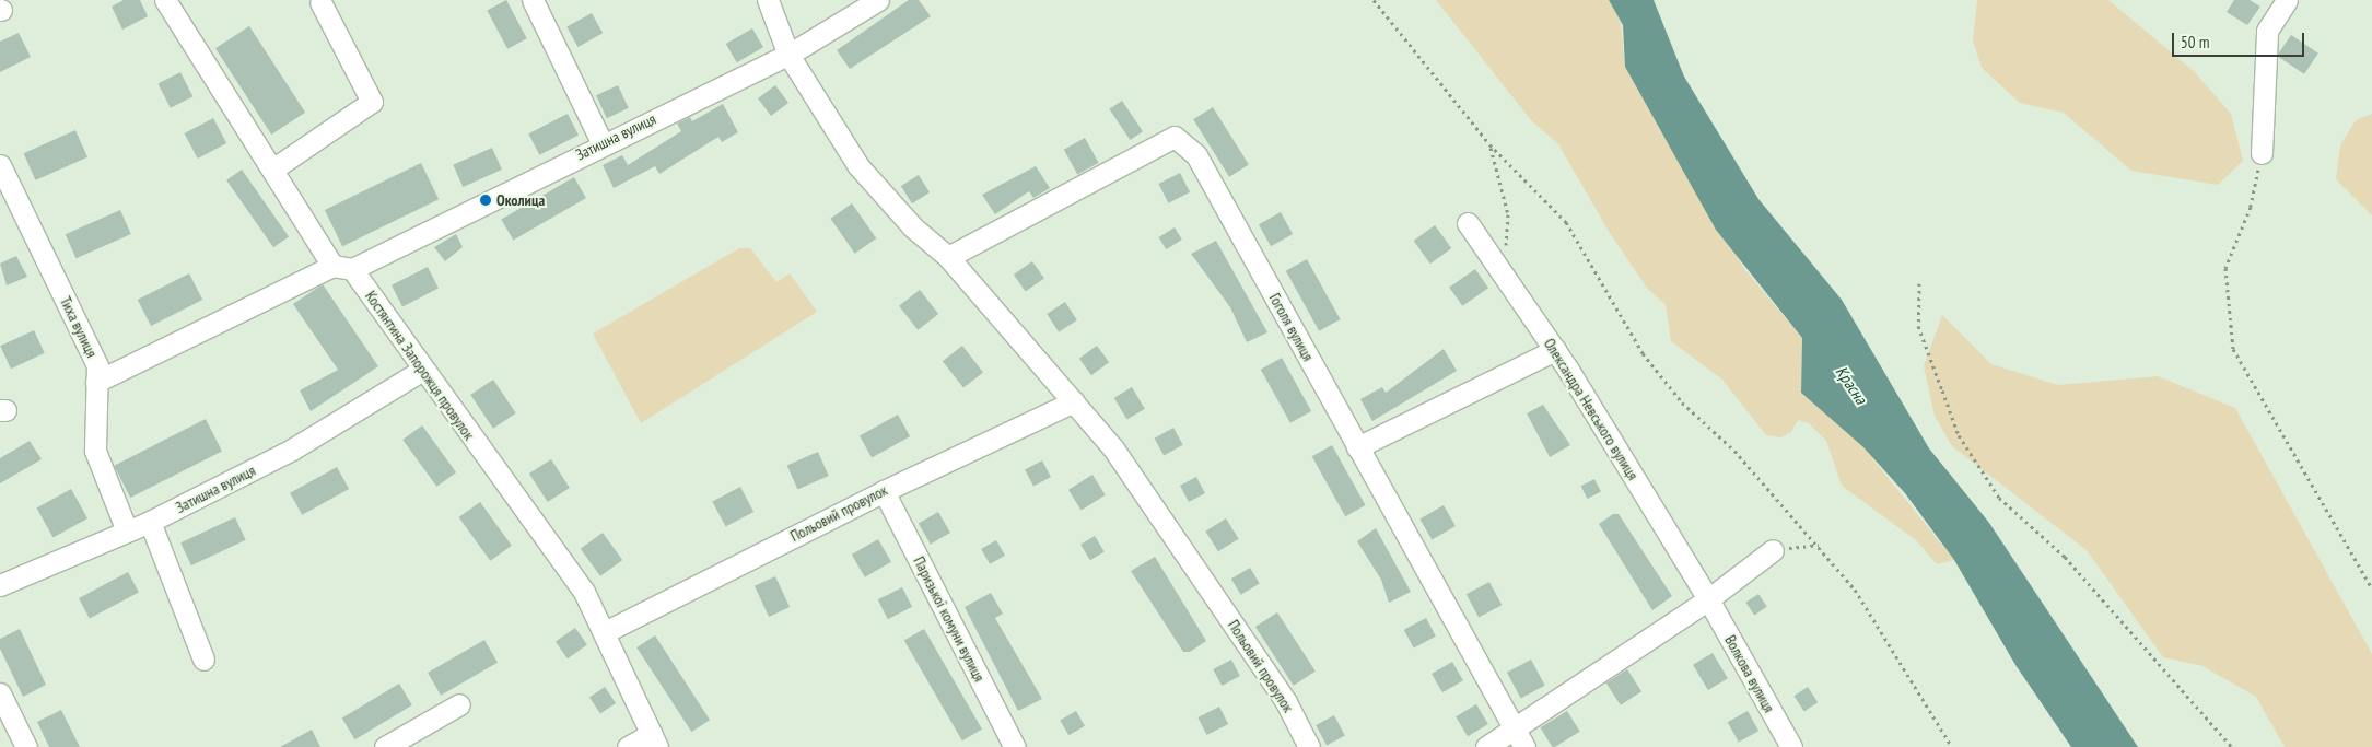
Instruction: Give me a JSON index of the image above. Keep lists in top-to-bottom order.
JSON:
{
  "streets": {
    "street": [
      "Затишна вулиця",
      "Тиха вулиця",
      "Гоголя вулиця",
      "Костянтина Запорожця провулок",
      "Олександра Невського вулиця",
      "Польовий провулок",
      "Паризької комуни вулиця",
      "Волкова вулиця"
    ]
  },
  "crossings": [
    ["Затишна вулиця", "Тиха вулиця"],
    ["Затишна вулиця", "Костянтина Запорожця провулок"],
    ["Затишна вулиця", "Польовий провулок"],
    ["Гоголя вулиця", "Польовий провулок"],
    ["Костянтина Запорожця провулок", "Польовий провулок"],
    ["Олександра Невського вулиця", "Волкова вулиця"],
    ["Польовий провулок", "Паризької комуни вулиця"]
  ],
  "water": ["Красна"],
  "places": ["Околица"],
  "scale_bar": "50 m"
}
